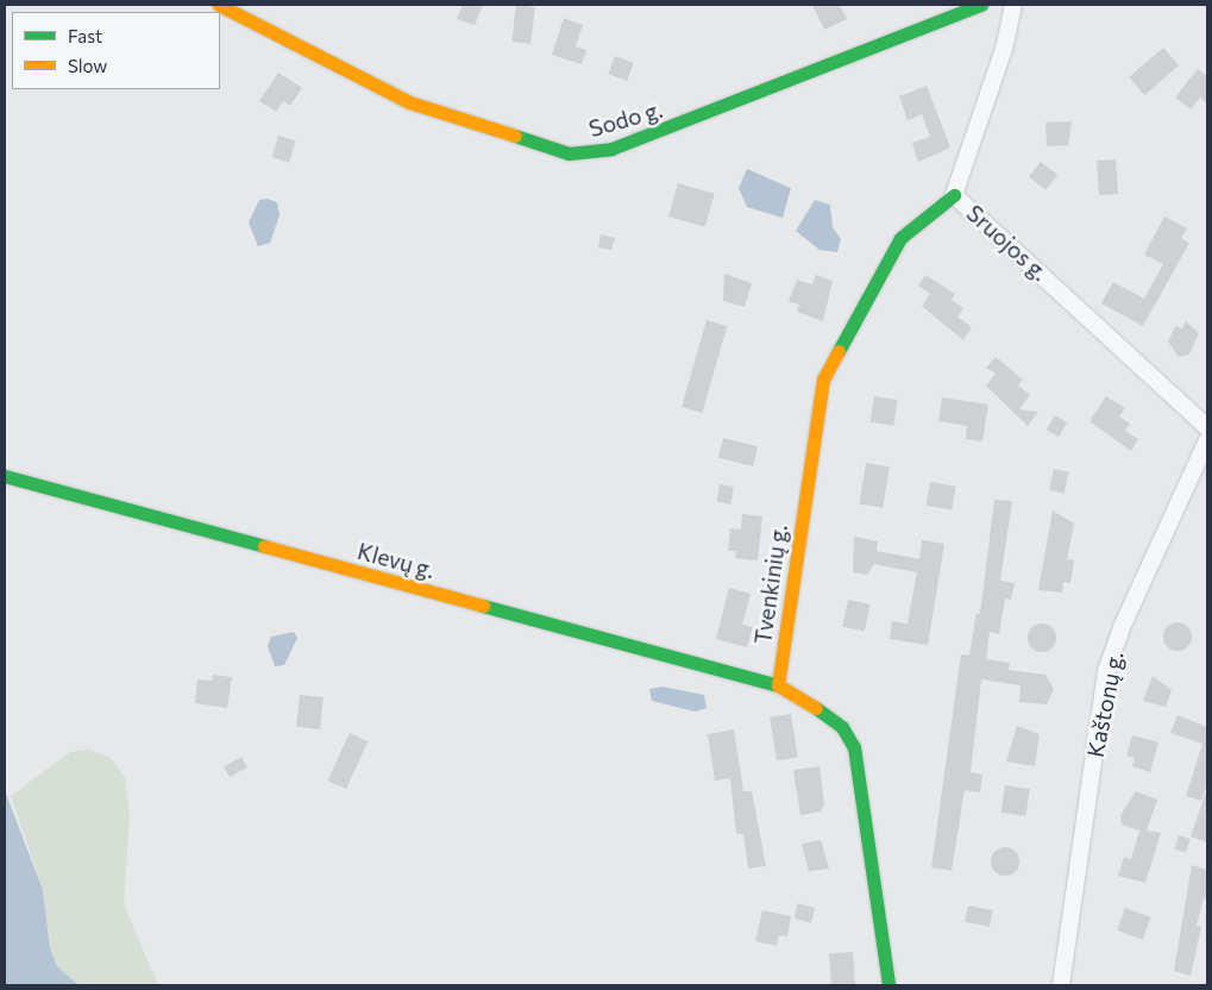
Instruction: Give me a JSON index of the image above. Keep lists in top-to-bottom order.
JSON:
{
  "streets": {
    "street": [
      "Sodo g.",
      "Sruojos g.",
      "Klevų g.",
      "Tvenkinių g.",
      "Kaštonų g."
    ]
  },
  "crossings": [
    ["Sruojos g.", "Tvenkinių g."],
    ["Klevų g.", "Tvenkinių g."]
  ],
  "legend": ["Fast", "Slow"]
}
